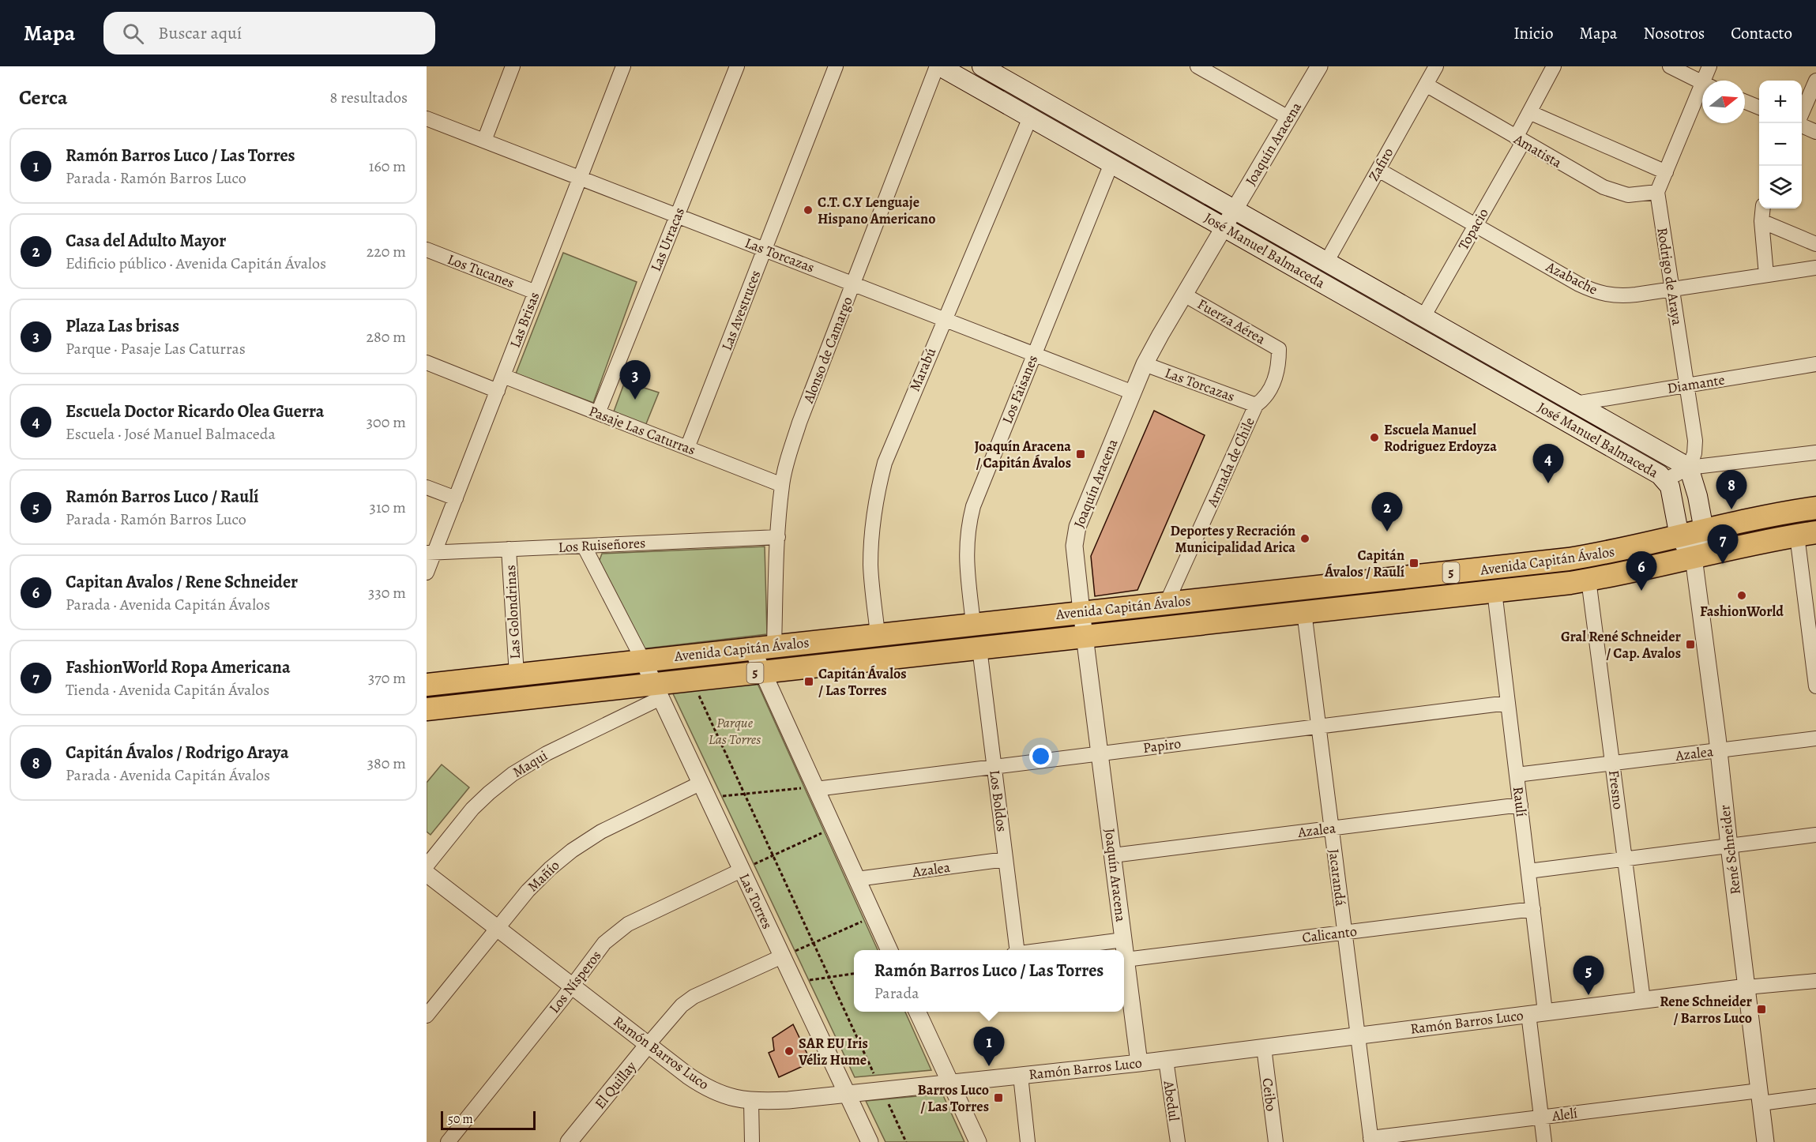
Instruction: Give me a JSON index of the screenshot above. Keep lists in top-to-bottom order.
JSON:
{
  "streets": {
    "highway": ["Avenida Capitán Ávalos", "5"],
    "main road": ["José Manuel Balmaceda"],
    "street": [
      "Joaquín Aracena",
      "Amatista",
      "Zafiro",
      "Topacio",
      "Las Urracas",
      "Las Torcazas",
      "Los Tucanes",
      "Rodrigo de Araya",
      "Azabache",
      "Las Avestruces",
      "Las Brisas",
      "Fuerza Aérea",
      "Alonso de Camargo",
      "Marabú",
      "Diamante",
      "Los Faisanes",
      "Pasaje Las Caturras",
      "Armada de Chile",
      "Los Ruiseñores",
      "Las Golondrinas",
      "Papiro",
      "Azalea",
      "Maqui",
      "Fresno",
      "Los Boldos",
      "Raulí",
      "René Schneider",
      "Mañío",
      "Jacarandá",
      "Las Torres",
      "Calicanto",
      "Los Nísperos",
      "Ramón Barros Luco",
      "El Quillay",
      "Ceibo",
      "Abedul",
      "Alelí"
    ]
  },
  "crossings": [
    ["Joaquín Aracena", "José Manuel Balmaceda"],
    ["Joaquín Aracena", "Las Torcazas"],
    ["Joaquín Aracena", "Fuerza Aérea"],
    ["Joaquín Aracena", "Avenida Capitán Ávalos"],
    ["Joaquín Aracena", "Papiro"],
    ["Joaquín Aracena", "Azalea"],
    ["Joaquín Aracena", "Calicanto"],
    ["Joaquín Aracena", "Ramón Barros Luco"],
    ["Amatista", "Zafiro"],
    ["Amatista", "Topacio"],
    ["Amatista", "Rodrigo de Araya"],
    ["Zafiro", "José Manuel Balmaceda"],
    ["Zafiro", "Azabache"],
    ["Topacio", "José Manuel Balmaceda"],
    ["Topacio", "Azabache"],
    ["Las Urracas", "Las Torcazas"],
    ["Las Urracas", "Pasaje Las Caturras"],
    ["José Manuel Balmaceda", "Rodrigo de Araya"],
    ["José Manuel Balmaceda", "Alonso de Camargo"],
    ["José Manuel Balmaceda", "Marabú"],
    ["José Manuel Balmaceda", "Diamante"],
    ["José Manuel Balmaceda", "Los Faisanes"],
    ["José Manuel Balmaceda", "Avenida Capitán Ávalos"],
    ["José Manuel Balmaceda", "René Schneider"],
    ["Las Torcazas", "Las Avestruces"],
    ["Las Torcazas", "Las Brisas"],
    ["Las Torcazas", "Alonso de Camargo"],
    ["Las Torcazas", "Marabú"],
    ["Las Torcazas", "Los Faisanes"],
    ["Las Torcazas", "Armada de Chile"],
    ["Los Tucanes", "Las Brisas"],
    ["Rodrigo de Araya", "Azabache"],
    ["Rodrigo de Araya", "Diamante"],
    ["Las Avestruces", "Pasaje Las Caturras"],
    ["Las Brisas", "Pasaje Las Caturras"],
    ["Las Brisas", "Los Ruiseñores"],
    ["Fuerza Aérea", "Armada de Chile"],
    ["Alonso de Camargo", "Pasaje Las Caturras"],
    ["Alonso de Camargo", "Los Ruiseñores"],
    ["Alonso de Camargo", "Avenida Capitán Ávalos"],
    ["Marabú", "Avenida Capitán Ávalos"],
    ["Los Faisanes", "Avenida Capitán Ávalos"],
    ["Armada de Chile", "Avenida Capitán Ávalos"],
    ["Los Ruiseñores", "Las Golondrinas"],
    ["Avenida Capitán Ávalos", "Las Golondrinas"],
    ["Avenida Capitán Ávalos", "Maqui"],
    ["Avenida Capitán Ávalos", "Fresno"],
    ["Avenida Capitán Ávalos", "Los Boldos"],
    ["Avenida Capitán Ávalos", "Raulí"],
    ["Avenida Capitán Ávalos", "René Schneider"],
    ["Avenida Capitán Ávalos", "Jacarandá"],
    ["Avenida Capitán Ávalos", "Las Torres"],
    ["Papiro", "Los Boldos"],
    ["Papiro", "Raulí"],
    ["Papiro", "Jacarandá"],
    ["Azalea", "Fresno"],
    ["Azalea", "Los Boldos"],
    ["Azalea", "Raulí"],
    ["Azalea", "René Schneider"],
    ["Azalea", "Jacarandá"],
    ["Maqui", "Las Torres"],
    ["Fresno", "Ramón Barros Luco"],
    ["Raulí", "Calicanto"],
    ["Raulí", "Ramón Barros Luco"],
    ["René Schneider", "Ramón Barros Luco"],
    ["René Schneider", "Alelí"],
    ["Mañío", "Las Torres"],
    ["Mañío", "Ramón Barros Luco"],
    ["Jacarandá", "Calicanto"],
    ["Jacarandá", "Ramón Barros Luco"],
    ["Jacarandá", "Alelí"],
    ["Las Torres", "Los Nísperos"],
    ["Las Torres", "Ramón Barros Luco"],
    ["Las Torres", "El Quillay"],
    ["Los Nísperos", "Ramón Barros Luco"],
    ["Ramón Barros Luco", "El Quillay"],
    ["Ramón Barros Luco", "Ceibo"],
    ["Ramón Barros Luco", "Abedul"]
  ],
  "parks": ["Parque Las Torres"],
  "places": {
    "other": [
      "C.T. C.Y Lenguaje Hispano Americano",
      "Escuela Manuel Rodriguez Erdoyza",
      "Deportes y Recración Municipalidad Arica",
      "FashionWorld",
      "SAR EU Iris Véliz Hume"
    ],
    "transit": [
      "Joaquín Aracena / Capitán Ávalos",
      "Capitán Ávalos / Raulí",
      "Gral René Schneider / Cap. Avalos",
      "Capitán Ávalos / Las Torres",
      "Rene Schneider / Barros Luco",
      "Barros Luco / Las Torres"
    ]
  },
  "scale_bar": "50 m",
  "north": "right",
  "page": {
    "header": "Mapa",
    "search": "Buscar aquí",
    "nav": [
      "Inicio",
      "Mapa",
      "Nosotros",
      "Contacto"
    ],
    "heading": ["Cerca", "8 resultados"],
    "map_buttons": ["+", "−"],
    "list": [
      {
        "mark": "1",
        "name": "Ramón Barros Luco / Las Torres",
        "note": "Parada · Ramón Barros Luco",
        "value": "160 m"
      },
      {
        "mark": "2",
        "name": "Casa del Adulto Mayor",
        "note": "Edificio público · Avenida Capitán Ávalos",
        "value": "220 m"
      },
      {
        "mark": "3",
        "name": "Plaza Las brisas",
        "note": "Parque · Pasaje Las Caturras",
        "value": "280 m"
      },
      {
        "mark": "4",
        "name": "Escuela Doctor Ricardo Olea Guerra",
        "note": "Escuela · José Manuel Balmaceda",
        "value": "300 m"
      },
      {
        "mark": "5",
        "name": "Ramón Barros Luco / Raulí",
        "note": "Parada · Ramón Barros Luco",
        "value": "310 m"
      },
      {
        "mark": "6",
        "name": "Capitan Avalos / Rene Schneider",
        "note": "Parada · Avenida Capitán Ávalos",
        "value": "330 m"
      },
      {
        "mark": "7",
        "name": "FashionWorld Ropa Americana",
        "note": "Tienda · Avenida Capitán Ávalos",
        "value": "370 m"
      },
      {
        "mark": "8",
        "name": "Capitán Ávalos / Rodrigo Araya",
        "note": "Parada · Avenida Capitán Ávalos",
        "value": "380 m"
      }
    ],
    "pins": [
      "3",
      "4",
      "8",
      "2",
      "7",
      "6",
      "5",
      "1"
    ],
    "popup": ["Ramón Barros Luco / Las Torres", "Parada"],
    "scale": "50 m"
  }
}
